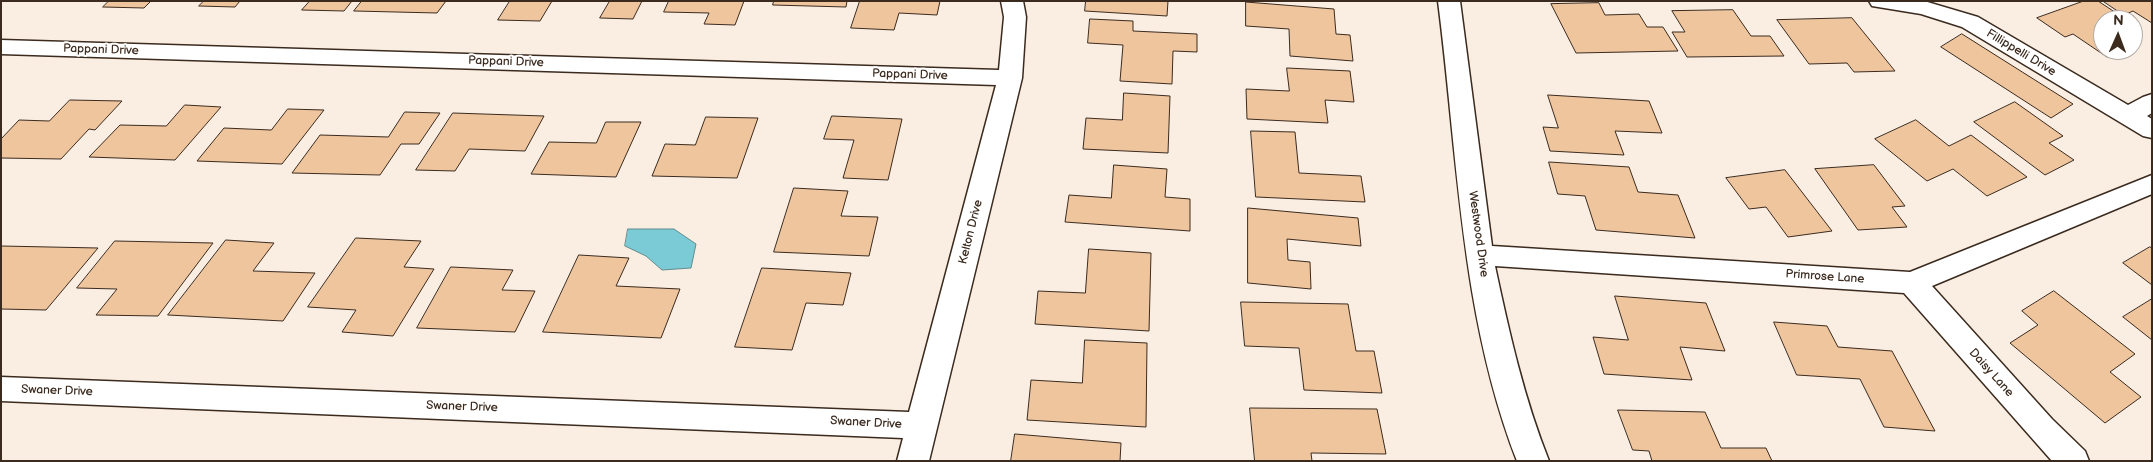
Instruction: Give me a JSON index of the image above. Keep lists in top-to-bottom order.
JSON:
{
  "streets": {
    "street": [
      "Pappani Drive",
      "Fillippelli Drive",
      "Kelton Drive",
      "Westwood Drive",
      "Primrose Lane",
      "Daisy Lane",
      "Swaner Drive"
    ]
  },
  "crossings": [
    ["Pappani Drive", "Kelton Drive"],
    ["Kelton Drive", "Swaner Drive"],
    ["Westwood Drive", "Primrose Lane"],
    ["Primrose Lane", "Daisy Lane"]
  ],
  "north": "top"
}
